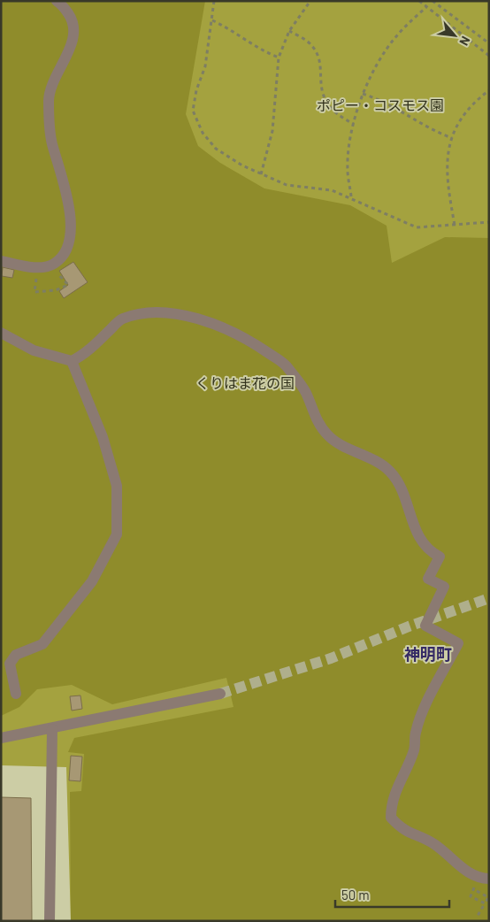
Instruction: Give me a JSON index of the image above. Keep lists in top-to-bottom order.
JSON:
{
  "districts": ["神明町"],
  "parks": ["ポピー・コスモス園", "くりはま花の国"],
  "scale_bar": "50 m",
  "north": "bottom right"
}
